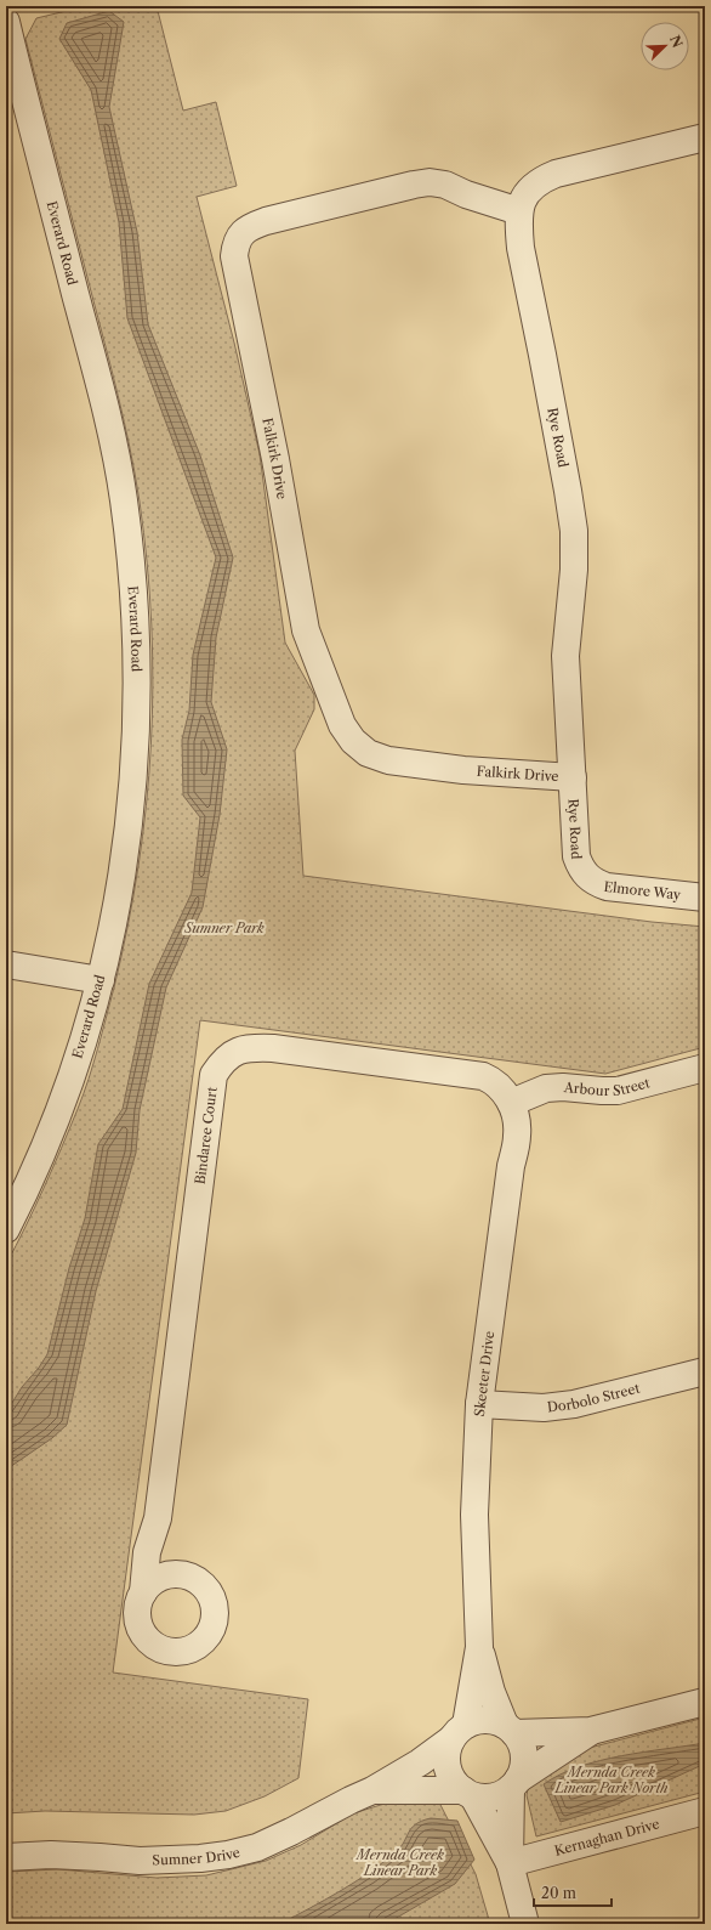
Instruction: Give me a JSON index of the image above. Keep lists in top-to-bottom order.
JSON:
{
  "streets": {
    "street": [
      "Everard Road",
      "Rye Road",
      "Falkirk Drive",
      "Elmore Way",
      "Arbour Street",
      "Bindaree Court",
      "Skeeter Drive",
      "Dorbolo Street",
      "Kernaghan Drive",
      "Sumner Drive"
    ]
  },
  "crossings": [
    ["Rye Road", "Falkirk Drive"],
    ["Rye Road", "Elmore Way"],
    ["Arbour Street", "Bindaree Court"],
    ["Arbour Street", "Skeeter Drive"],
    ["Bindaree Court", "Skeeter Drive"],
    ["Skeeter Drive", "Dorbolo Street"],
    ["Skeeter Drive", "Sumner Drive"]
  ],
  "parks": ["Sumner Park", "Mernda Creek Linear Park North", "Mernda Creek Linear Park"],
  "scale_bar": "20 m",
  "north": "top right"
}
